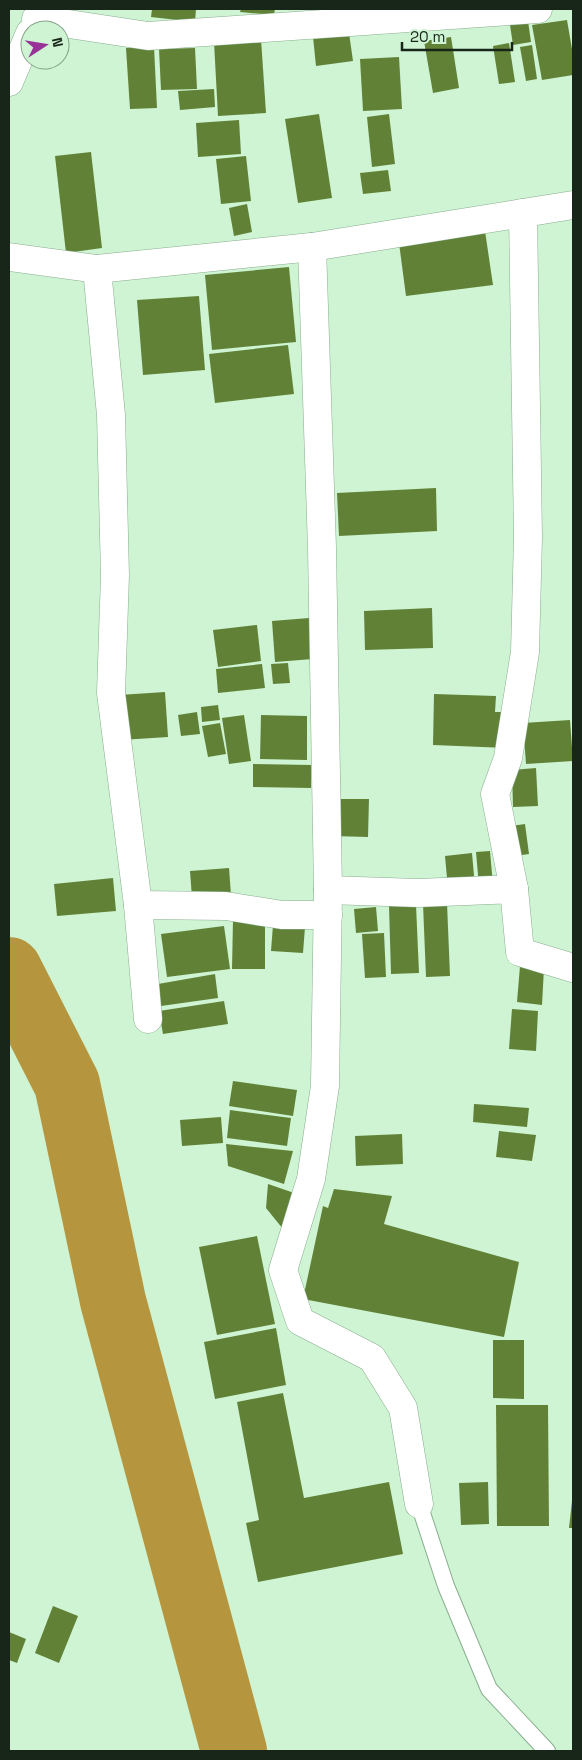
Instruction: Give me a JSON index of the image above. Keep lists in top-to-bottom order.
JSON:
{
  "scale_bar": "20 m",
  "north": "right"
}
